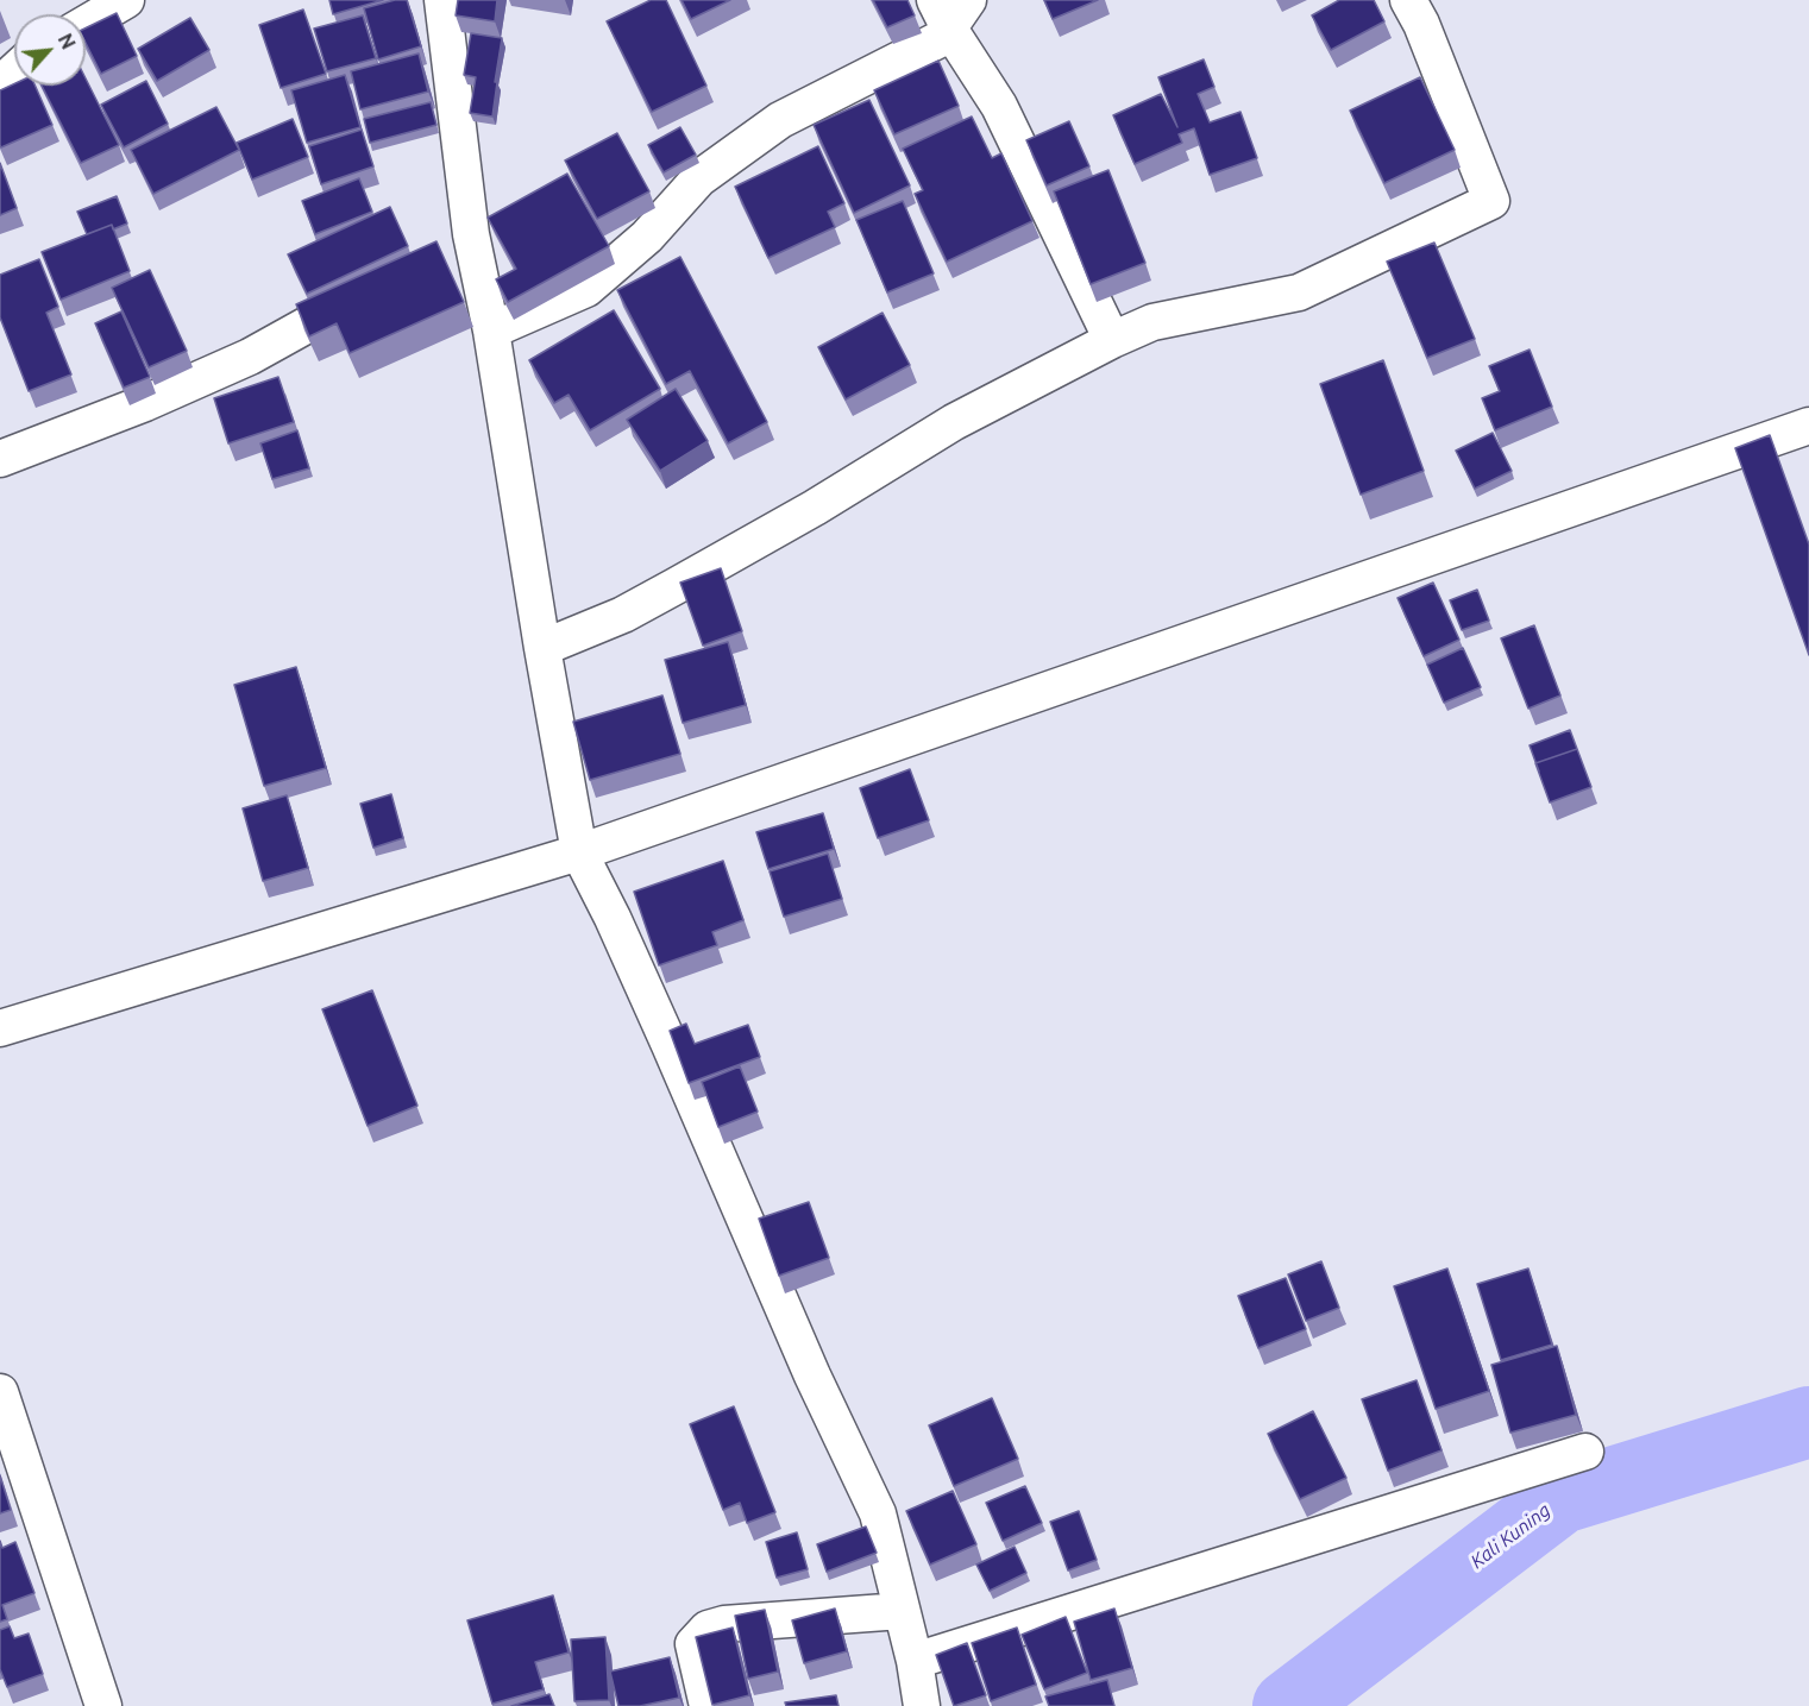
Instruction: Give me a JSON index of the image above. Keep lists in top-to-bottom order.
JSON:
{
  "water": ["Kali Kuning"],
  "north": "top right"
}
